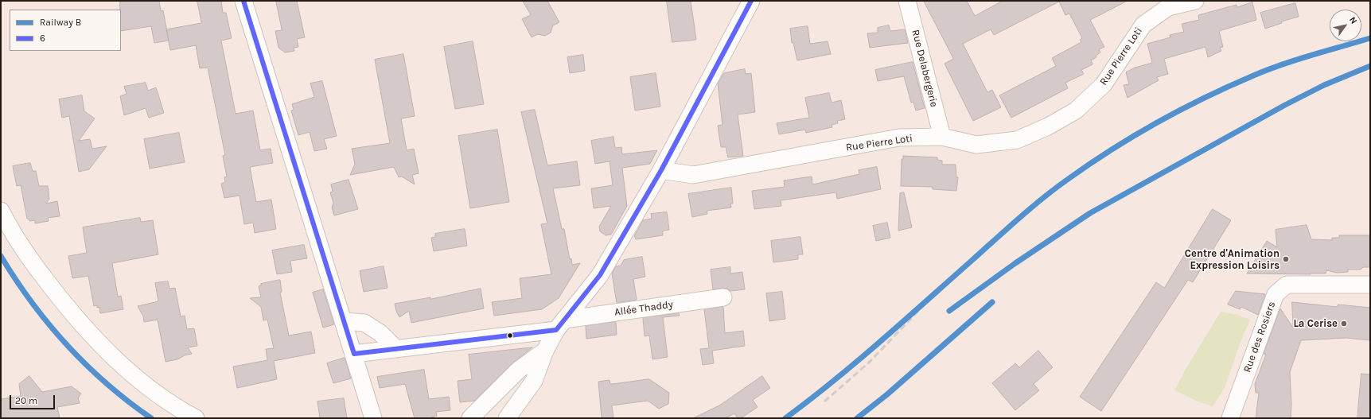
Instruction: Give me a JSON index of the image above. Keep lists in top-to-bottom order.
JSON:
{
  "streets": {
    "street": [
      "Rue Pierre Loti",
      "Rue Delabergerie",
      "Allée Thaddy",
      "Rue des Rosiers"
    ]
  },
  "crossings": [
    ["Rue Pierre Loti", "Rue Delabergerie"]
  ],
  "places": ["Centre d'Animation Expression Loisirs", "La Cerise"],
  "lines": ["transit line 6", "rail line B"],
  "legend": ["Railway B", "6"],
  "scale_bar": "20 m",
  "north": "top right"
}
